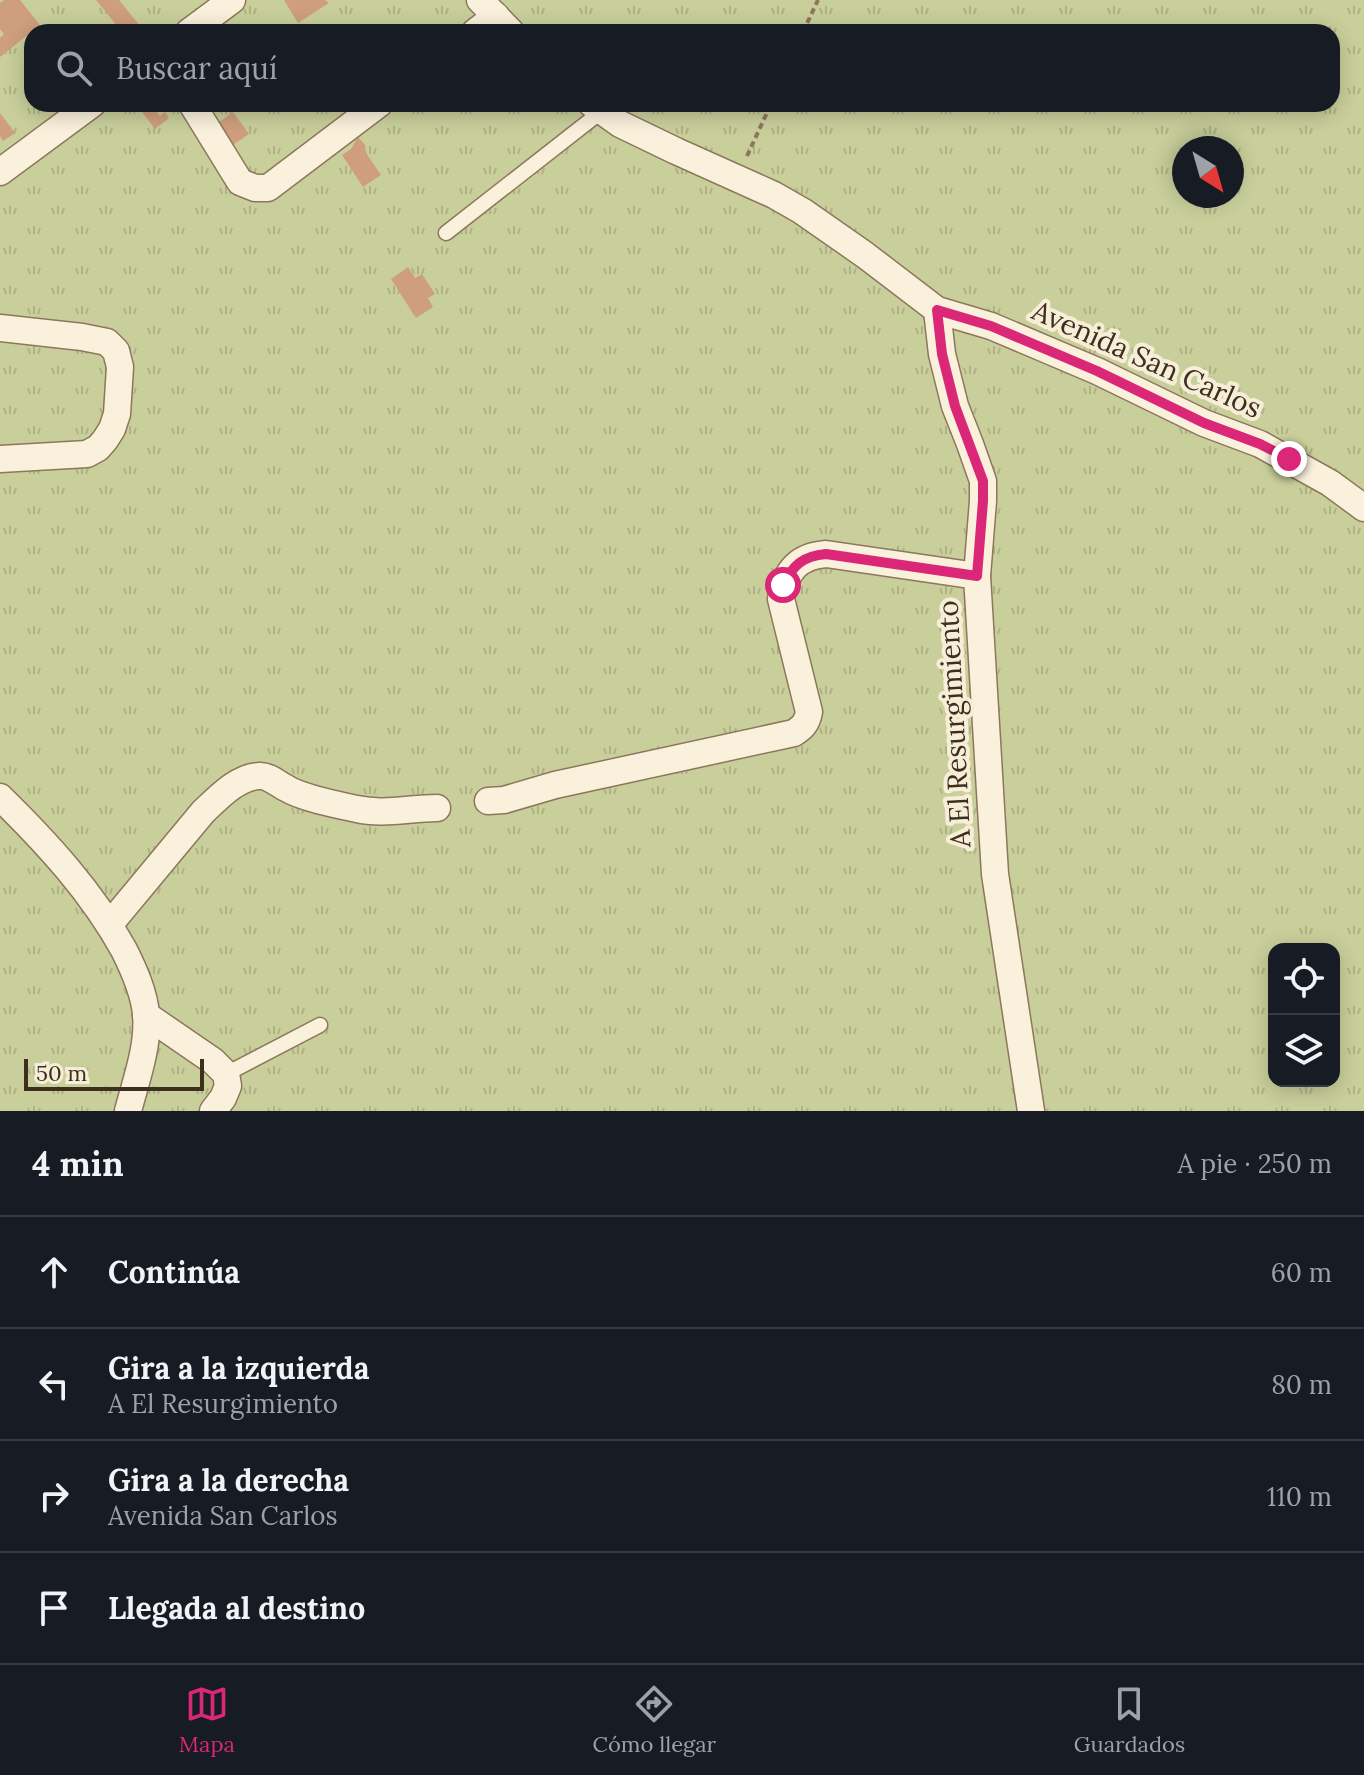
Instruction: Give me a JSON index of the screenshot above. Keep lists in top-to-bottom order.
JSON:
{
  "streets": {
    "street": ["Avenida San Carlos", "A El Resurgimiento"]
  },
  "crossings": [
    ["Avenida San Carlos", "A El Resurgimiento"]
  ],
  "scale_bar": "50 m",
  "north": "bottom right",
  "page": {
    "search": "Buscar aquí",
    "scale": "50 m",
    "heading": ["4 min", "A pie · 250 m"],
    "list": [
      ["Continúa", "60 m"],
      ["Gira a la izquierda", "A El Resurgimiento", "80 m"],
      ["Gira a la derecha", "Avenida San Carlos", "110 m"],
      "Llegada al destino"
    ],
    "nav": ["Mapa", "Cómo llegar", "Guardados"]
  }
}
